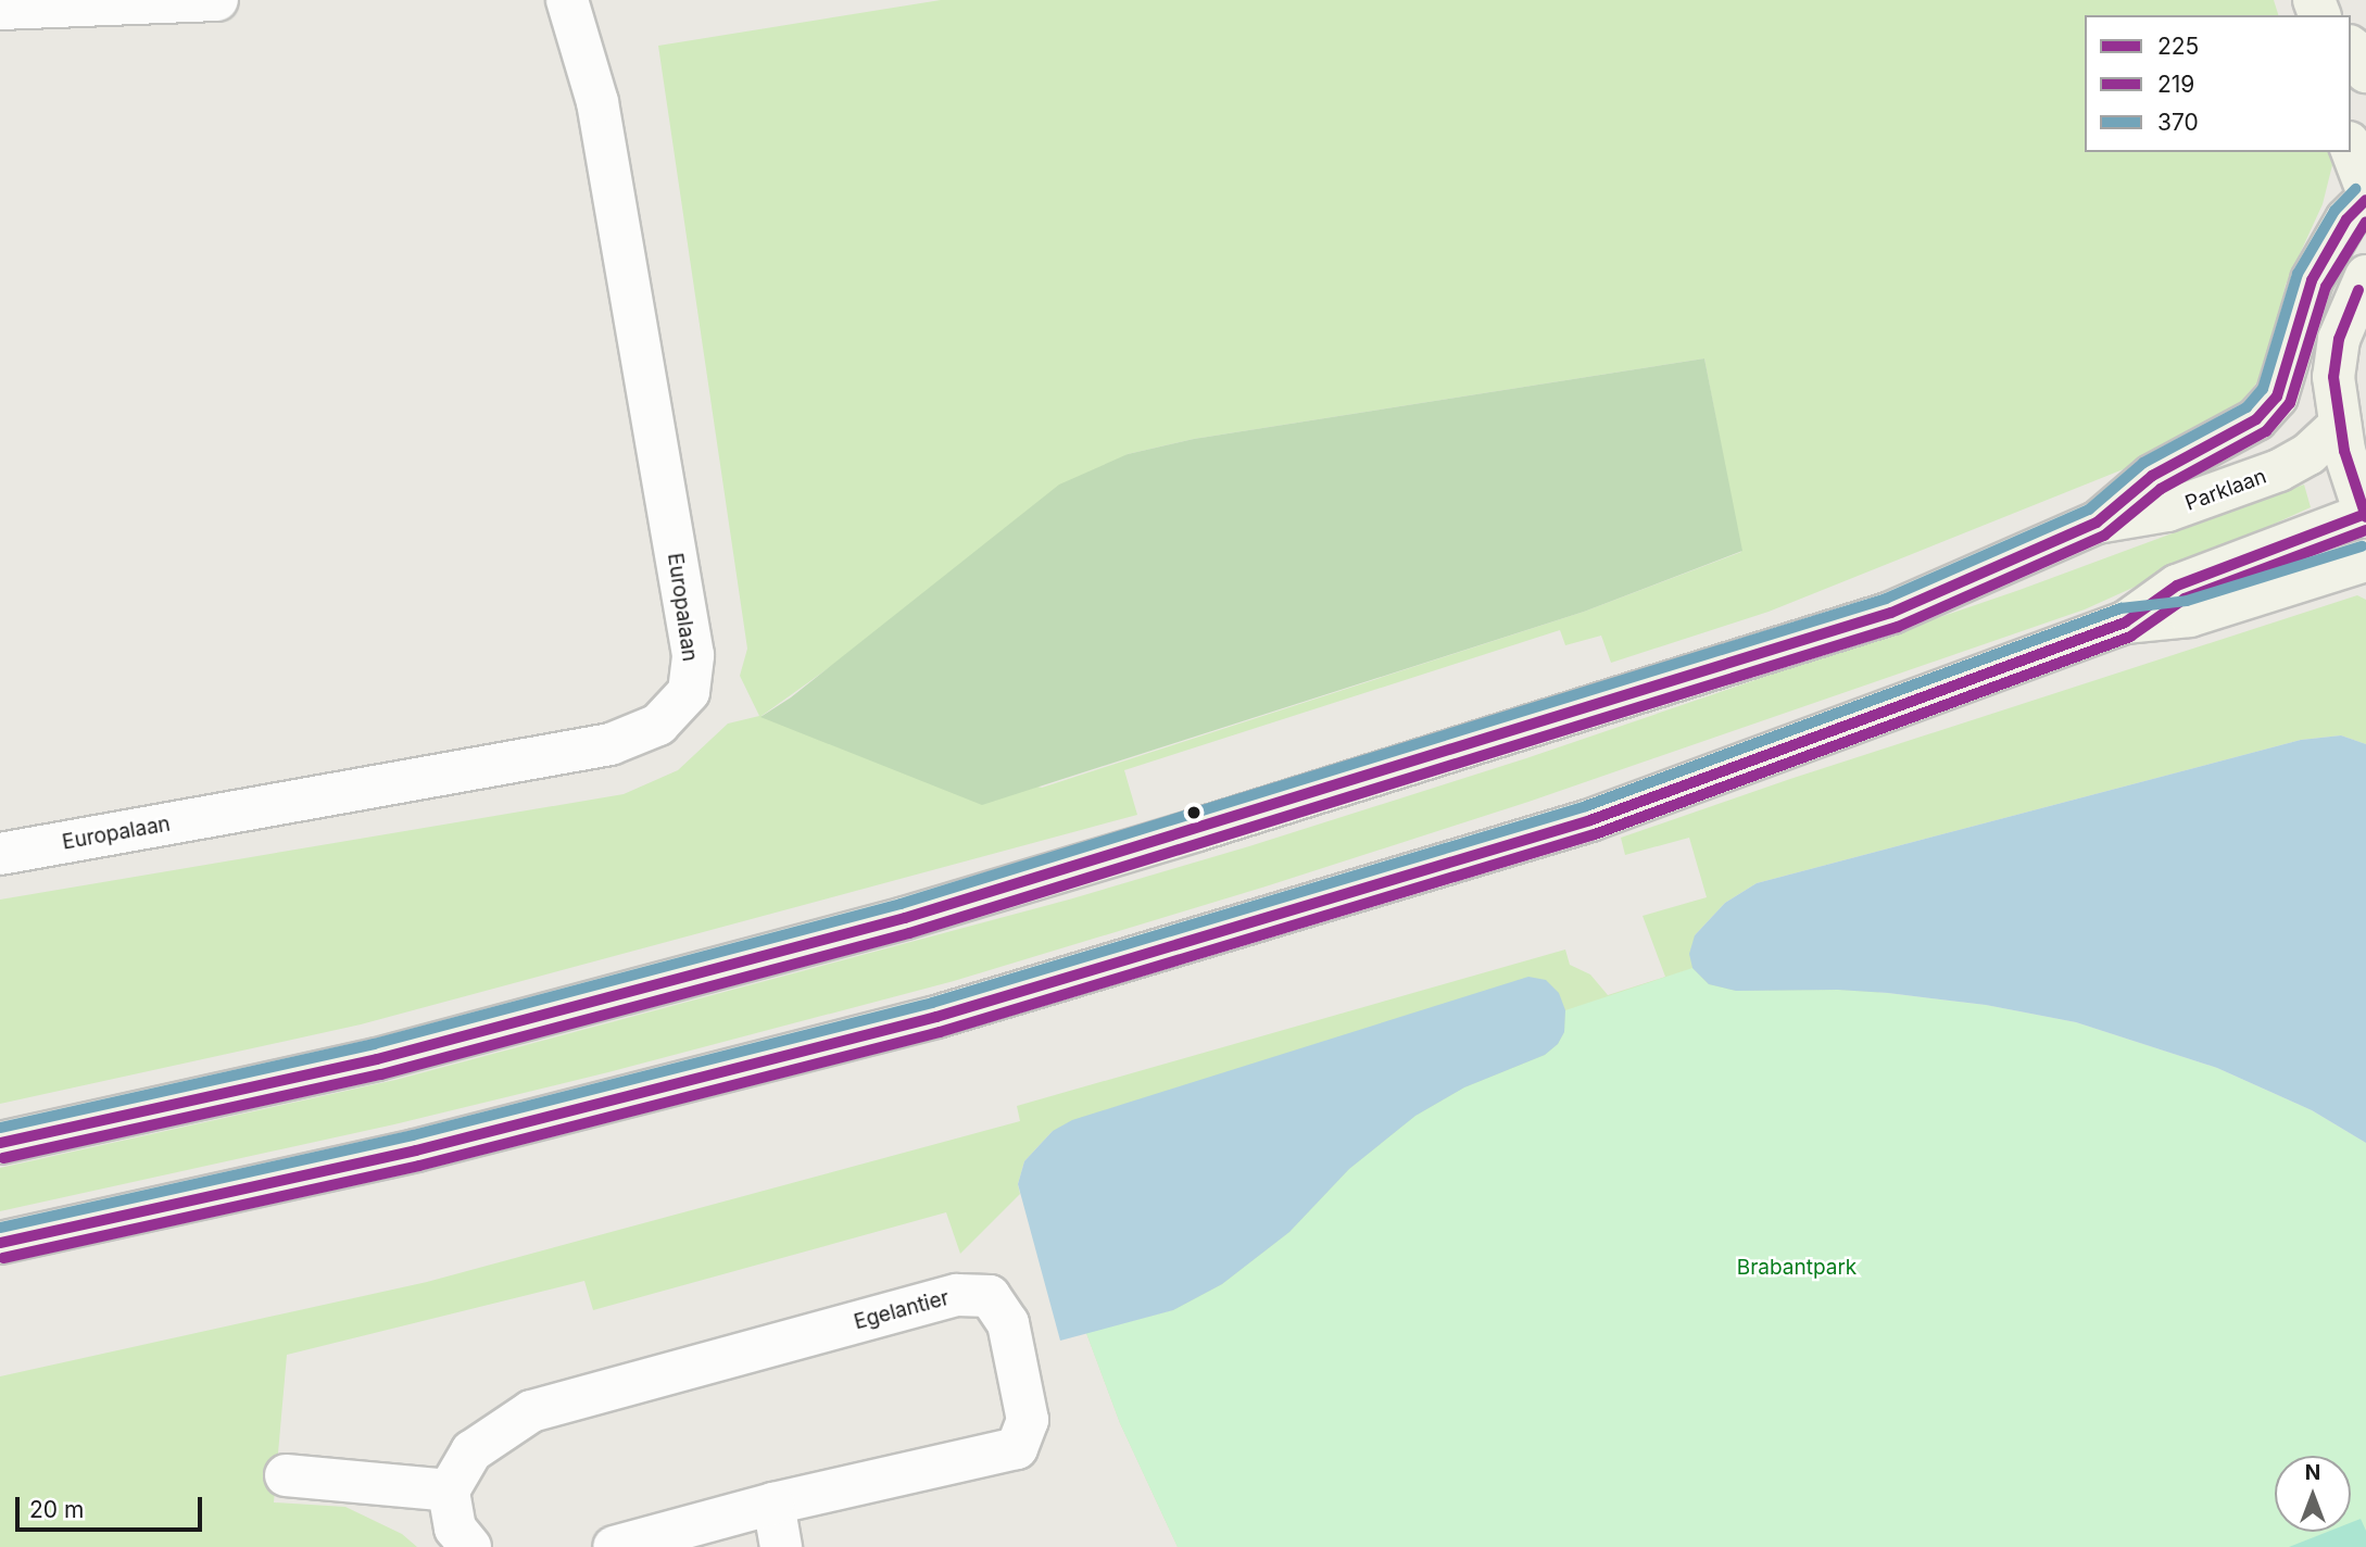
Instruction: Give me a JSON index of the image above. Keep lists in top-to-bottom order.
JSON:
{
  "streets": {
    "street": ["Parklaan", "Europalaan", "Egelantier"]
  },
  "parks": ["Brabantpark"],
  "lines": ["transit line 370", "transit line 225", "transit line 219"],
  "legend": ["225", "219", "370"],
  "scale_bar": "20 m",
  "north": "top"
}
